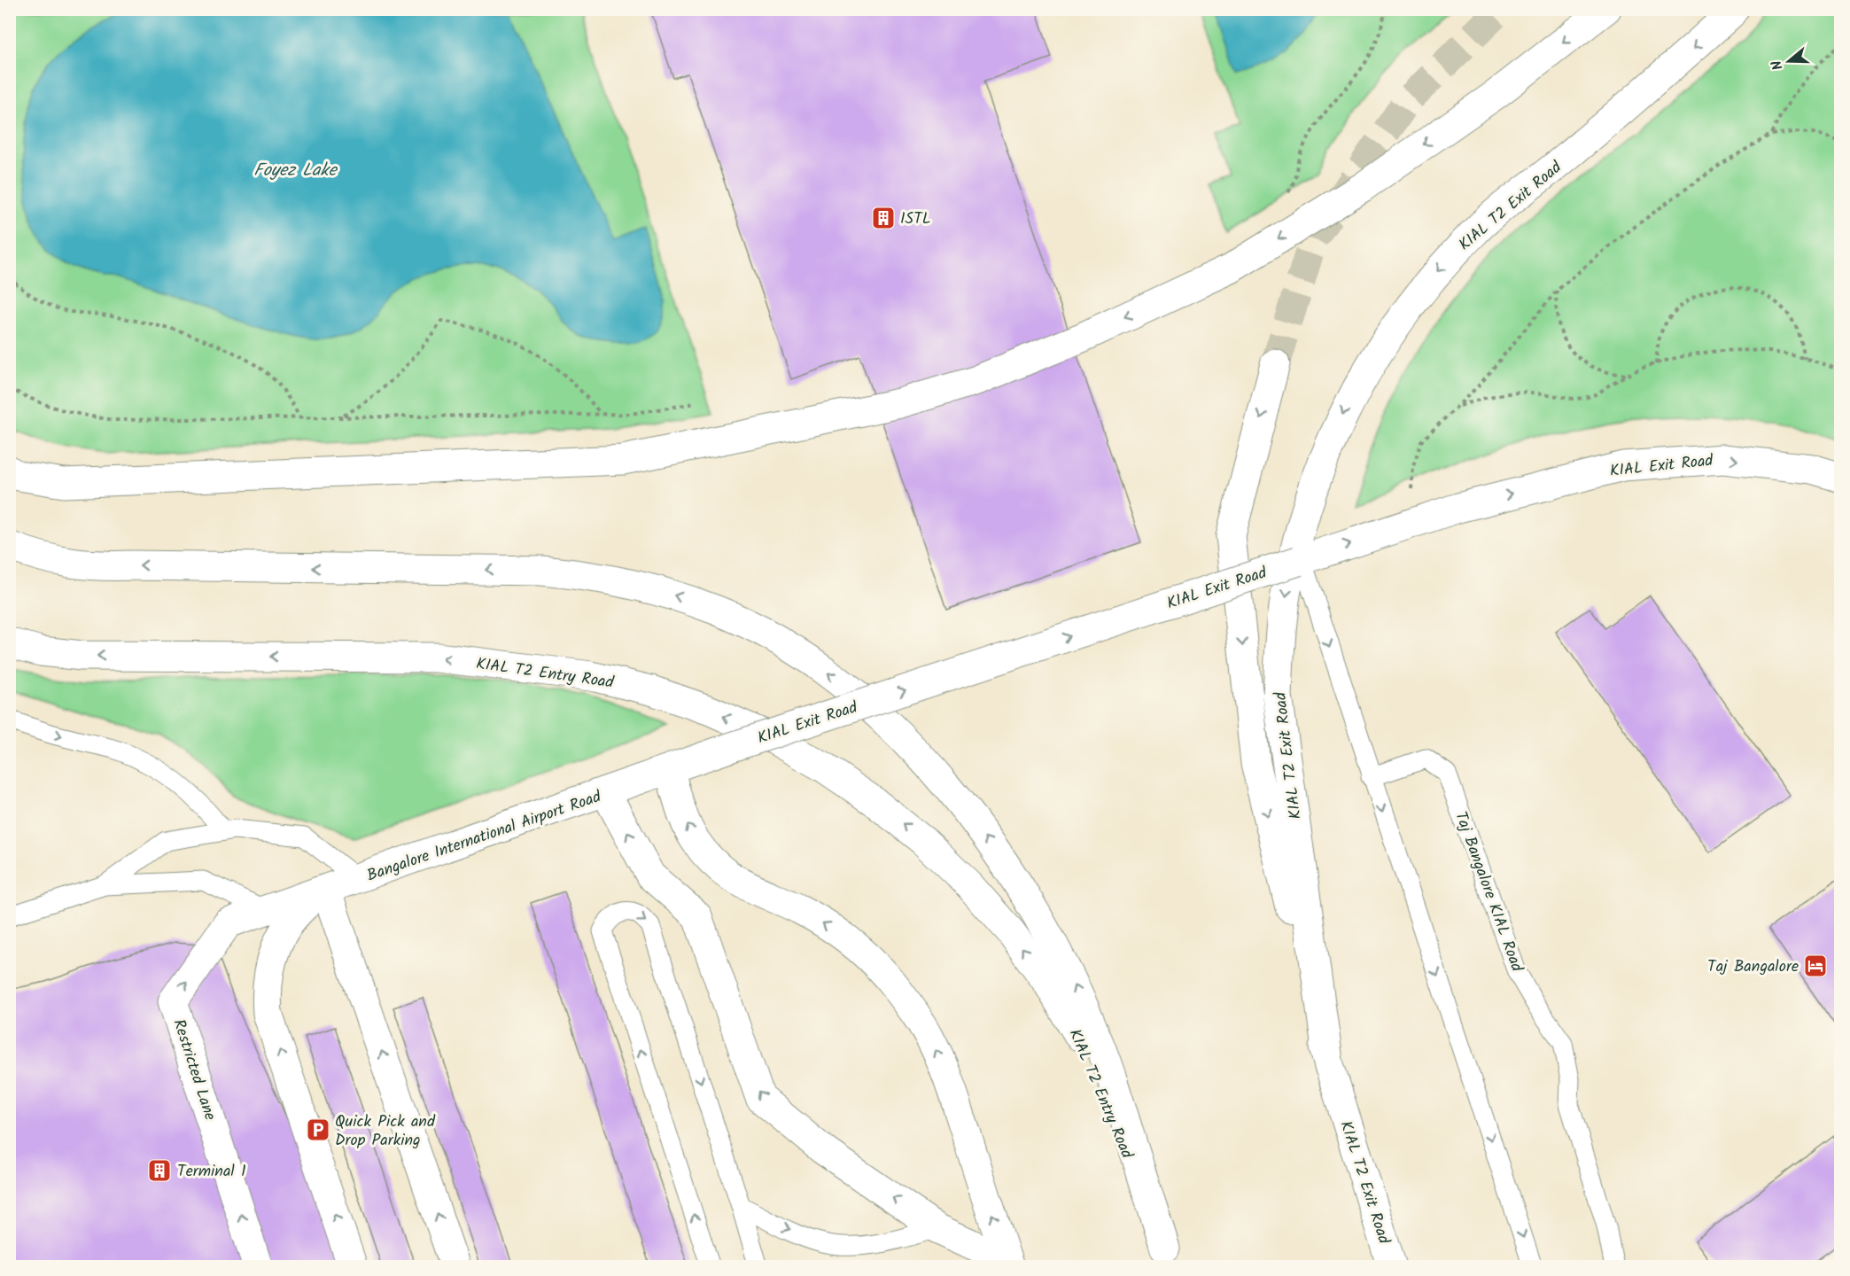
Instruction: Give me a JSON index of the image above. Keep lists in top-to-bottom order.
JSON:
{
  "streets": {
    "main road": [
      "KIAL T2 Exit Road",
      "KIAL Exit Road",
      "KIAL T2 Entry Road",
      "Bangalore International Airport Road",
      "Restricted Lane"
    ],
    "lane": ["Taj Bangalore KIAL Road"]
  },
  "crossings": [
    ["KIAL Exit Road", "Bangalore International Airport Road"],
    ["Bangalore International Airport Road", "Restricted Lane"]
  ],
  "one_way": ["KIAL T2 Exit Road", "KIAL Exit Road", "KIAL T2 Entry Road"],
  "water": ["Foyez Lake"],
  "places": {
    "building": ["ISTL", "Terminal 1"],
    "hotel": ["Taj Bangalore"],
    "parking": ["Quick Pick and Drop Parking"]
  },
  "north": "left"
}
